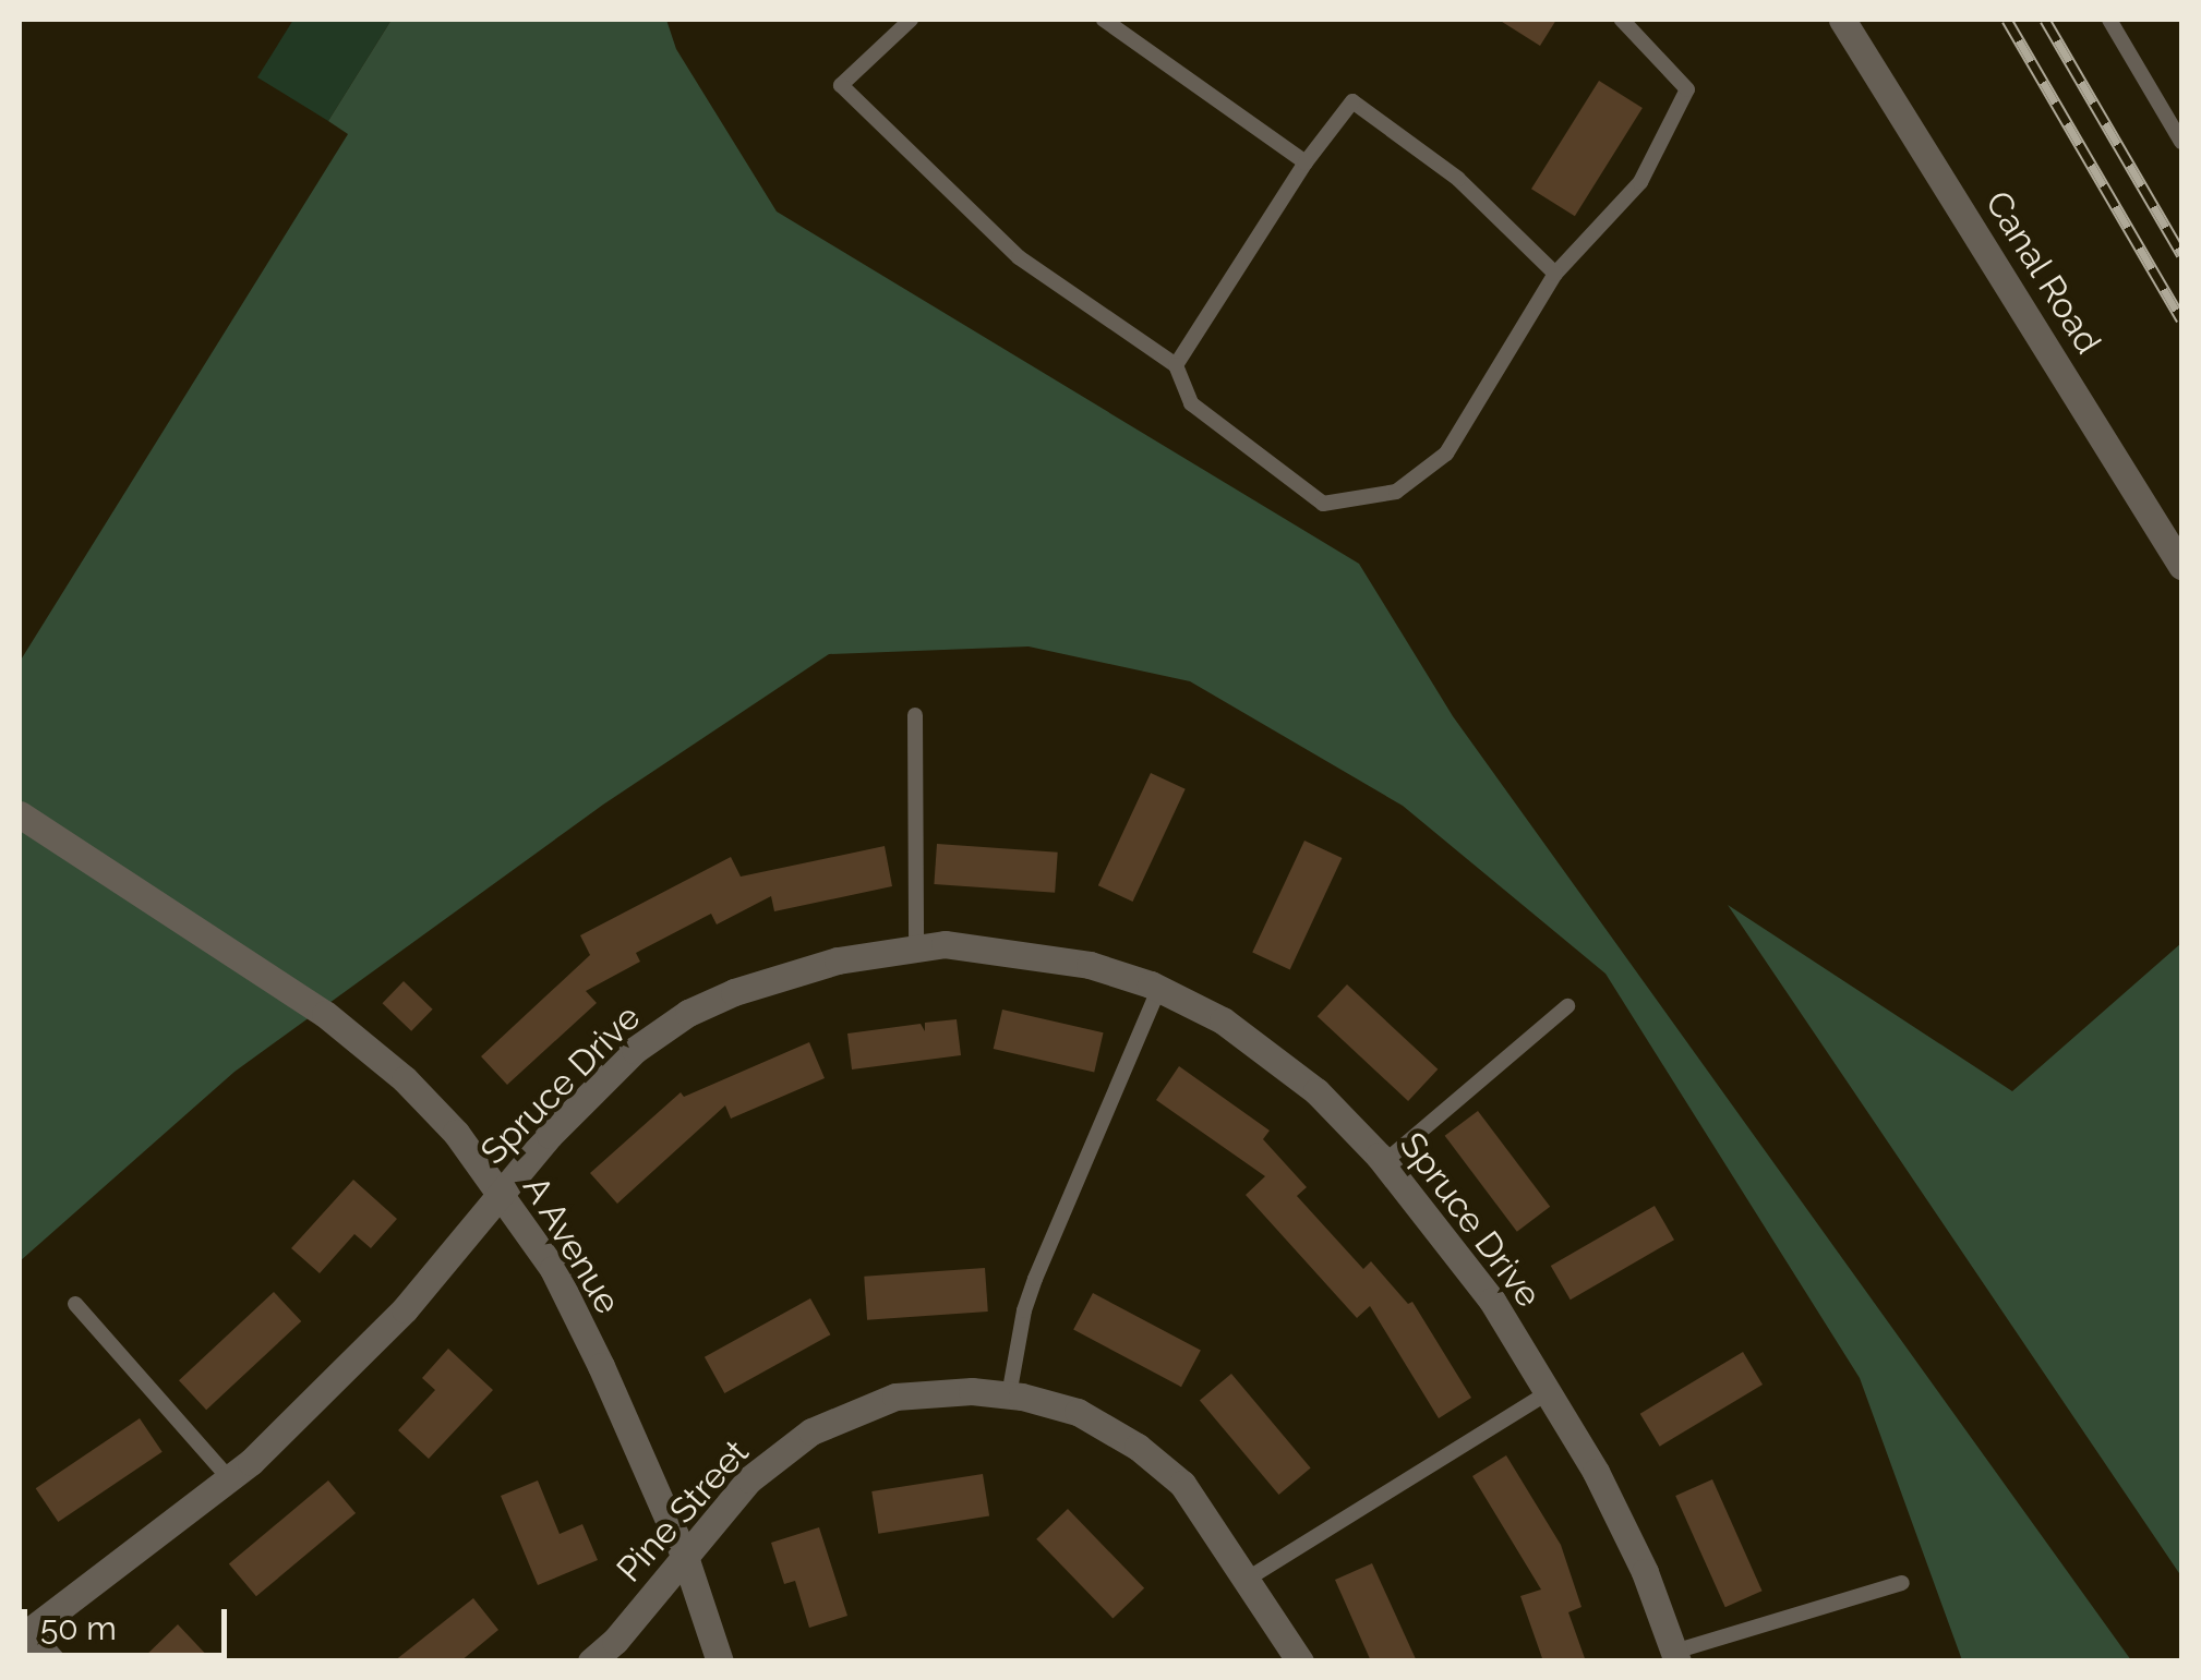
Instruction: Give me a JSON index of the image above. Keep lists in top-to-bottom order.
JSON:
{
  "streets": {
    "street": [
      "Canal Road",
      "Spruce Drive",
      "A Avenue",
      "Pine Street"
    ]
  },
  "crossings": [
    ["Spruce Drive", "A Avenue"],
    ["A Avenue", "Pine Street"]
  ],
  "scale_bar": "50 m"
}
